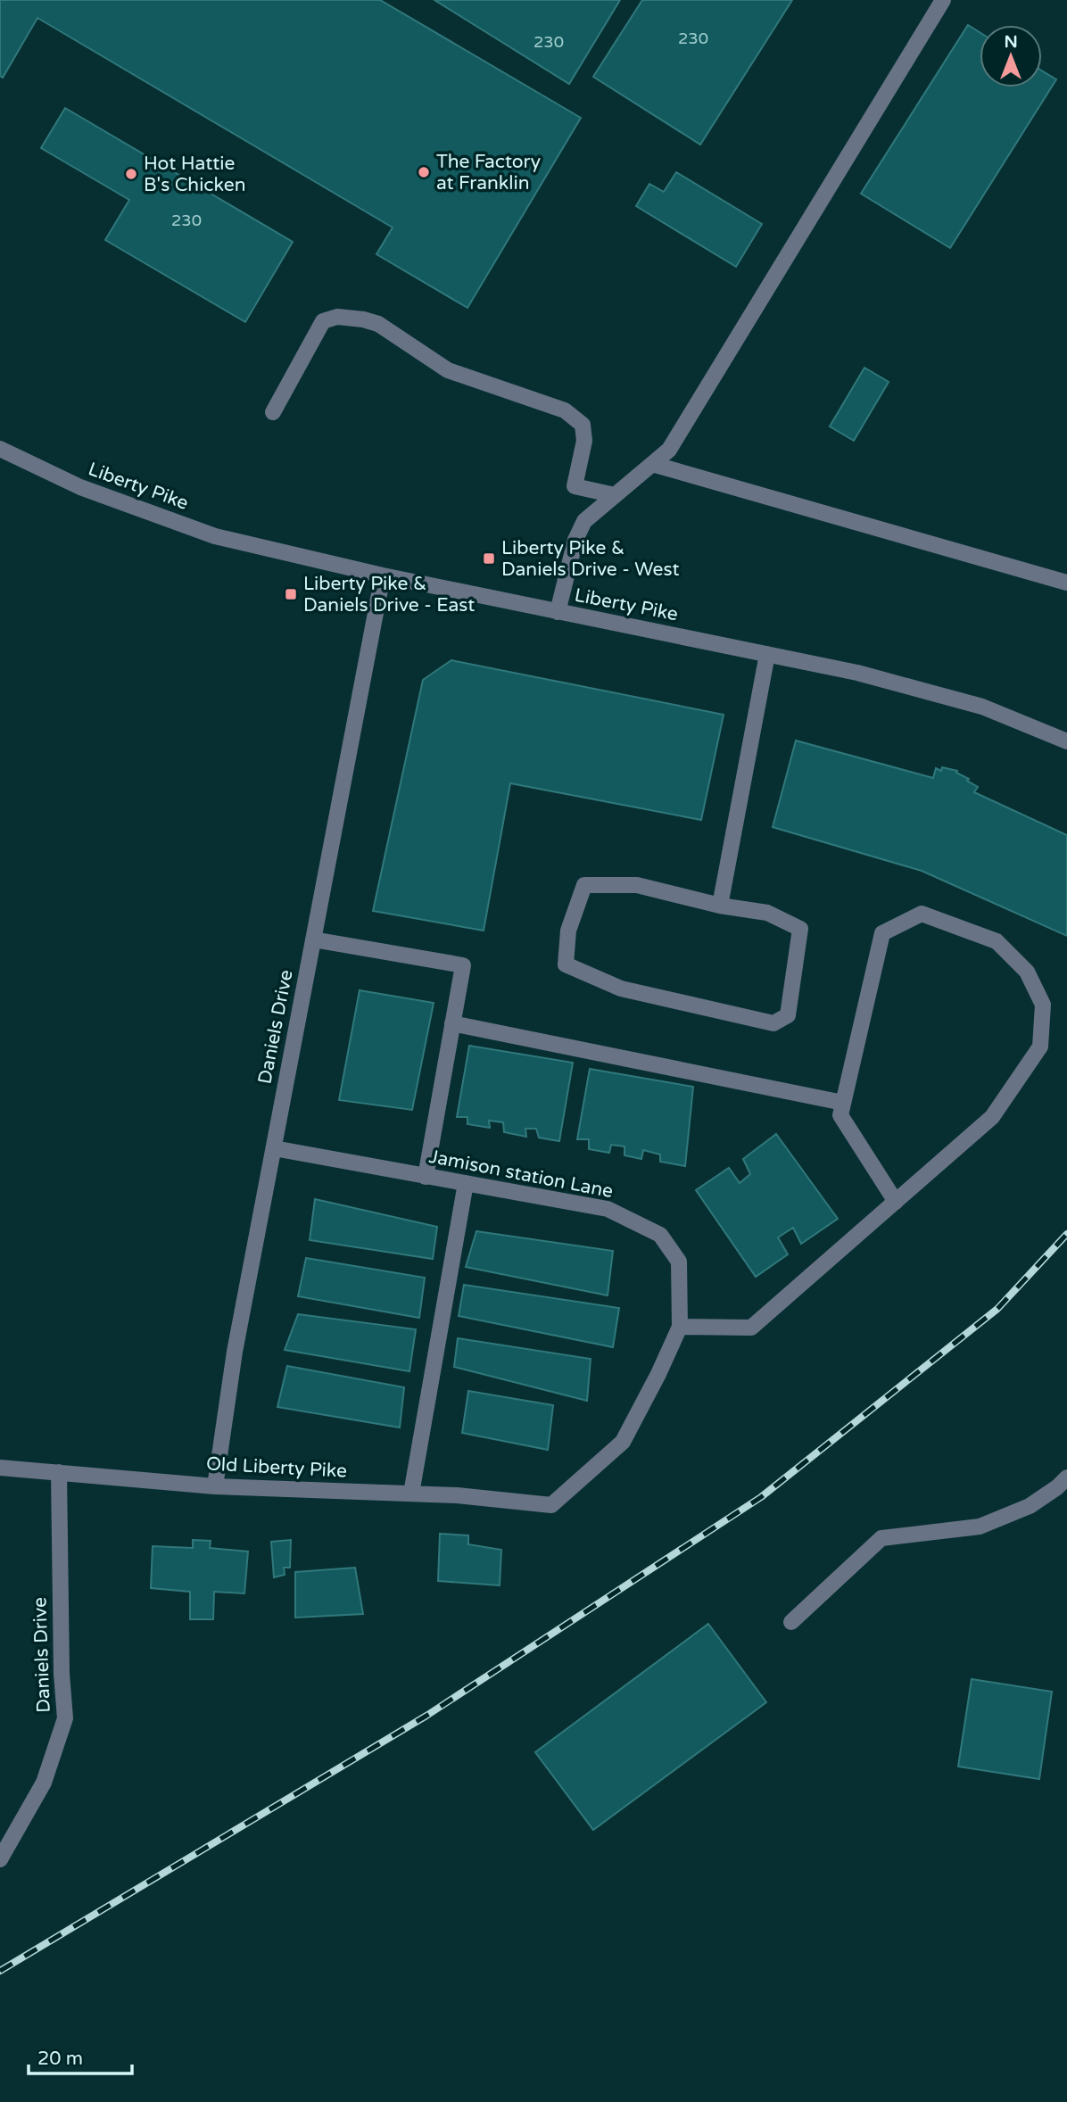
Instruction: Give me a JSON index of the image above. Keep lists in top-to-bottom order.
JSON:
{
  "streets": {
    "street": [
      "Liberty Pike",
      "Daniels Drive",
      "Jamison station Lane",
      "Old Liberty Pike"
    ]
  },
  "crossings": [
    ["Liberty Pike", "Daniels Drive"],
    ["Daniels Drive", "Jamison station Lane"],
    ["Daniels Drive", "Old Liberty Pike"],
    ["Jamison station Lane", "Old Liberty Pike"]
  ],
  "places": {
    "other": ["The Factory at Franklin", "Hot Hattie B's Chicken"],
    "transit": ["Liberty Pike & Daniels Drive - West", "Liberty Pike & Daniels Drive - East"]
  },
  "house_numbers": ["230", "230", "230"],
  "scale_bar": "20 m",
  "north": "top"
}
